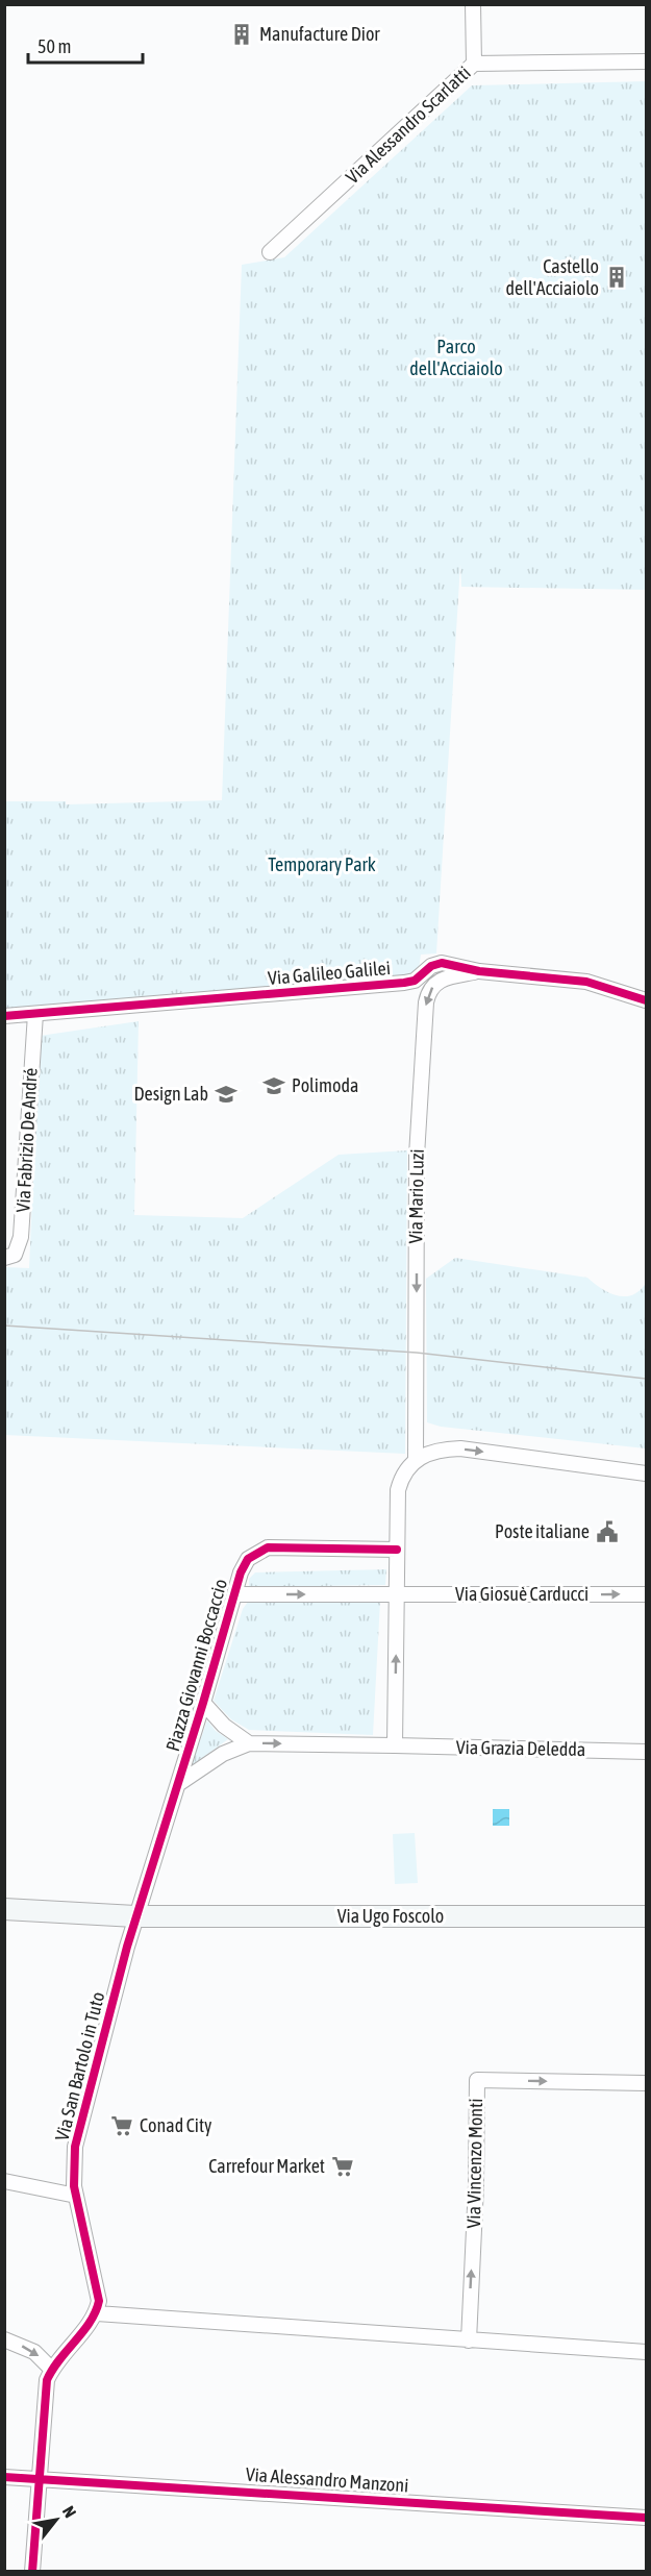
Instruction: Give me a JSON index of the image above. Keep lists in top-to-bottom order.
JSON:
{
  "streets": {
    "street": [
      "Via Alessandro Scarlatti",
      "Via Galileo Galilei",
      "Via Fabrizio De André",
      "Via Mario Luzi",
      "Via Giosuè Carducci",
      "Piazza Giovanni Boccaccio",
      "Via Grazia Deledda",
      "Via Ugo Foscolo",
      "Via San Bartolo in Tuto",
      "Via Vincenzo Monti",
      "Via Alessandro Manzoni"
    ]
  },
  "crossings": [
    ["Via Galileo Galilei", "Via Fabrizio De André"],
    ["Via Galileo Galilei", "Via Mario Luzi"],
    ["Via Giosuè Carducci", "Piazza Giovanni Boccaccio"],
    ["Piazza Giovanni Boccaccio", "Via Grazia Deledda"],
    ["Piazza Giovanni Boccaccio", "Via San Bartolo in Tuto"],
    ["Via Ugo Foscolo", "Via San Bartolo in Tuto"]
  ],
  "one_way": ["Via Mario Luzi", "Via Giosuè Carducci", "Piazza Giovanni Boccaccio"],
  "parks": ["Parco dell'Acciaiolo", "Temporary Park"],
  "places": {
    "building": ["Manufacture Dior", "Castello dell'Acciaiolo"],
    "school or university": ["Polimoda", "Design Lab"],
    "public building": ["Poste italiane"],
    "supermarket": ["Conad City", "Carrefour Market"]
  },
  "scale_bar": "50 m",
  "north": "top right"
}
